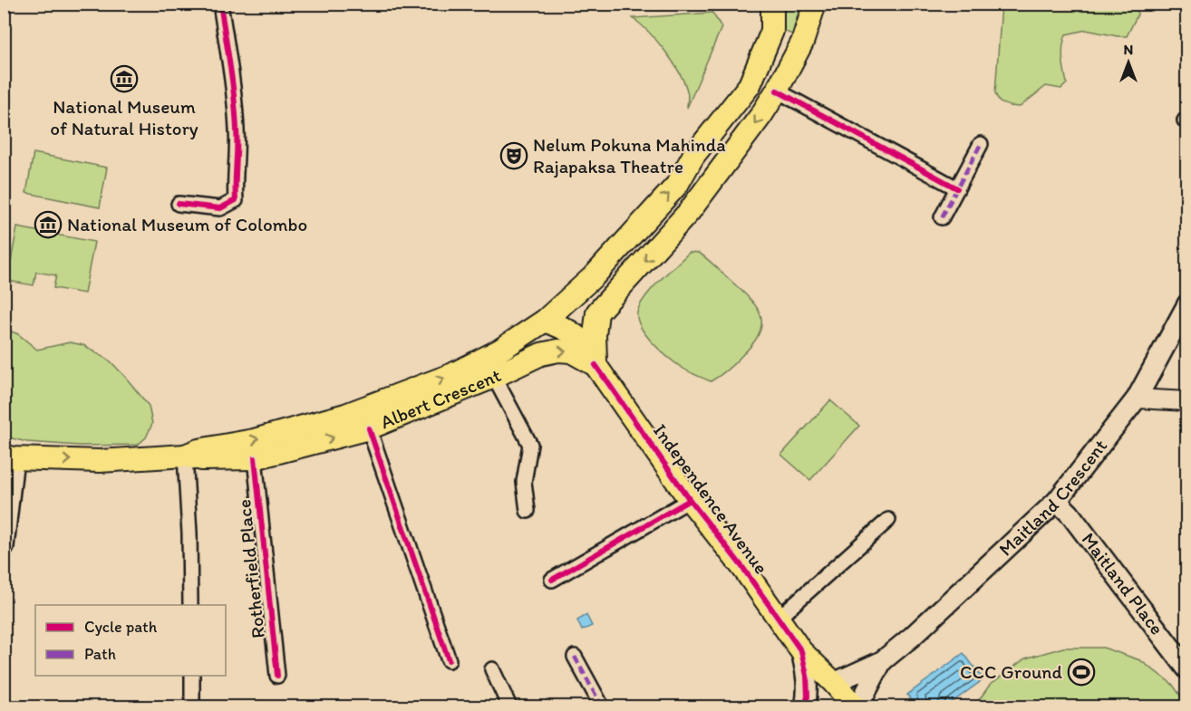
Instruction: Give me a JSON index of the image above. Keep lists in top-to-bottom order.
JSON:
{
  "streets": {
    "main road": [
      "Albert Crescent",
      "Maitland Crescent",
      "Independence Avenue",
      "Maitland Place"
    ],
    "street": ["Rotherfield Place"]
  },
  "crossings": [
    ["Albert Crescent", "Independence Avenue"],
    ["Albert Crescent", "Rotherfield Place"],
    ["Maitland Crescent", "Independence Avenue"],
    ["Maitland Crescent", "Maitland Place"]
  ],
  "places": {
    "museum": ["National Museum of Natural History", "National Museum of Colombo"],
    "theatre": ["Nelum Pokuna Mahinda Rajapaksa Theatre"],
    "sports": ["CCC Ground"]
  },
  "legend": ["Cycle path", "Path"],
  "north": "top"
}
